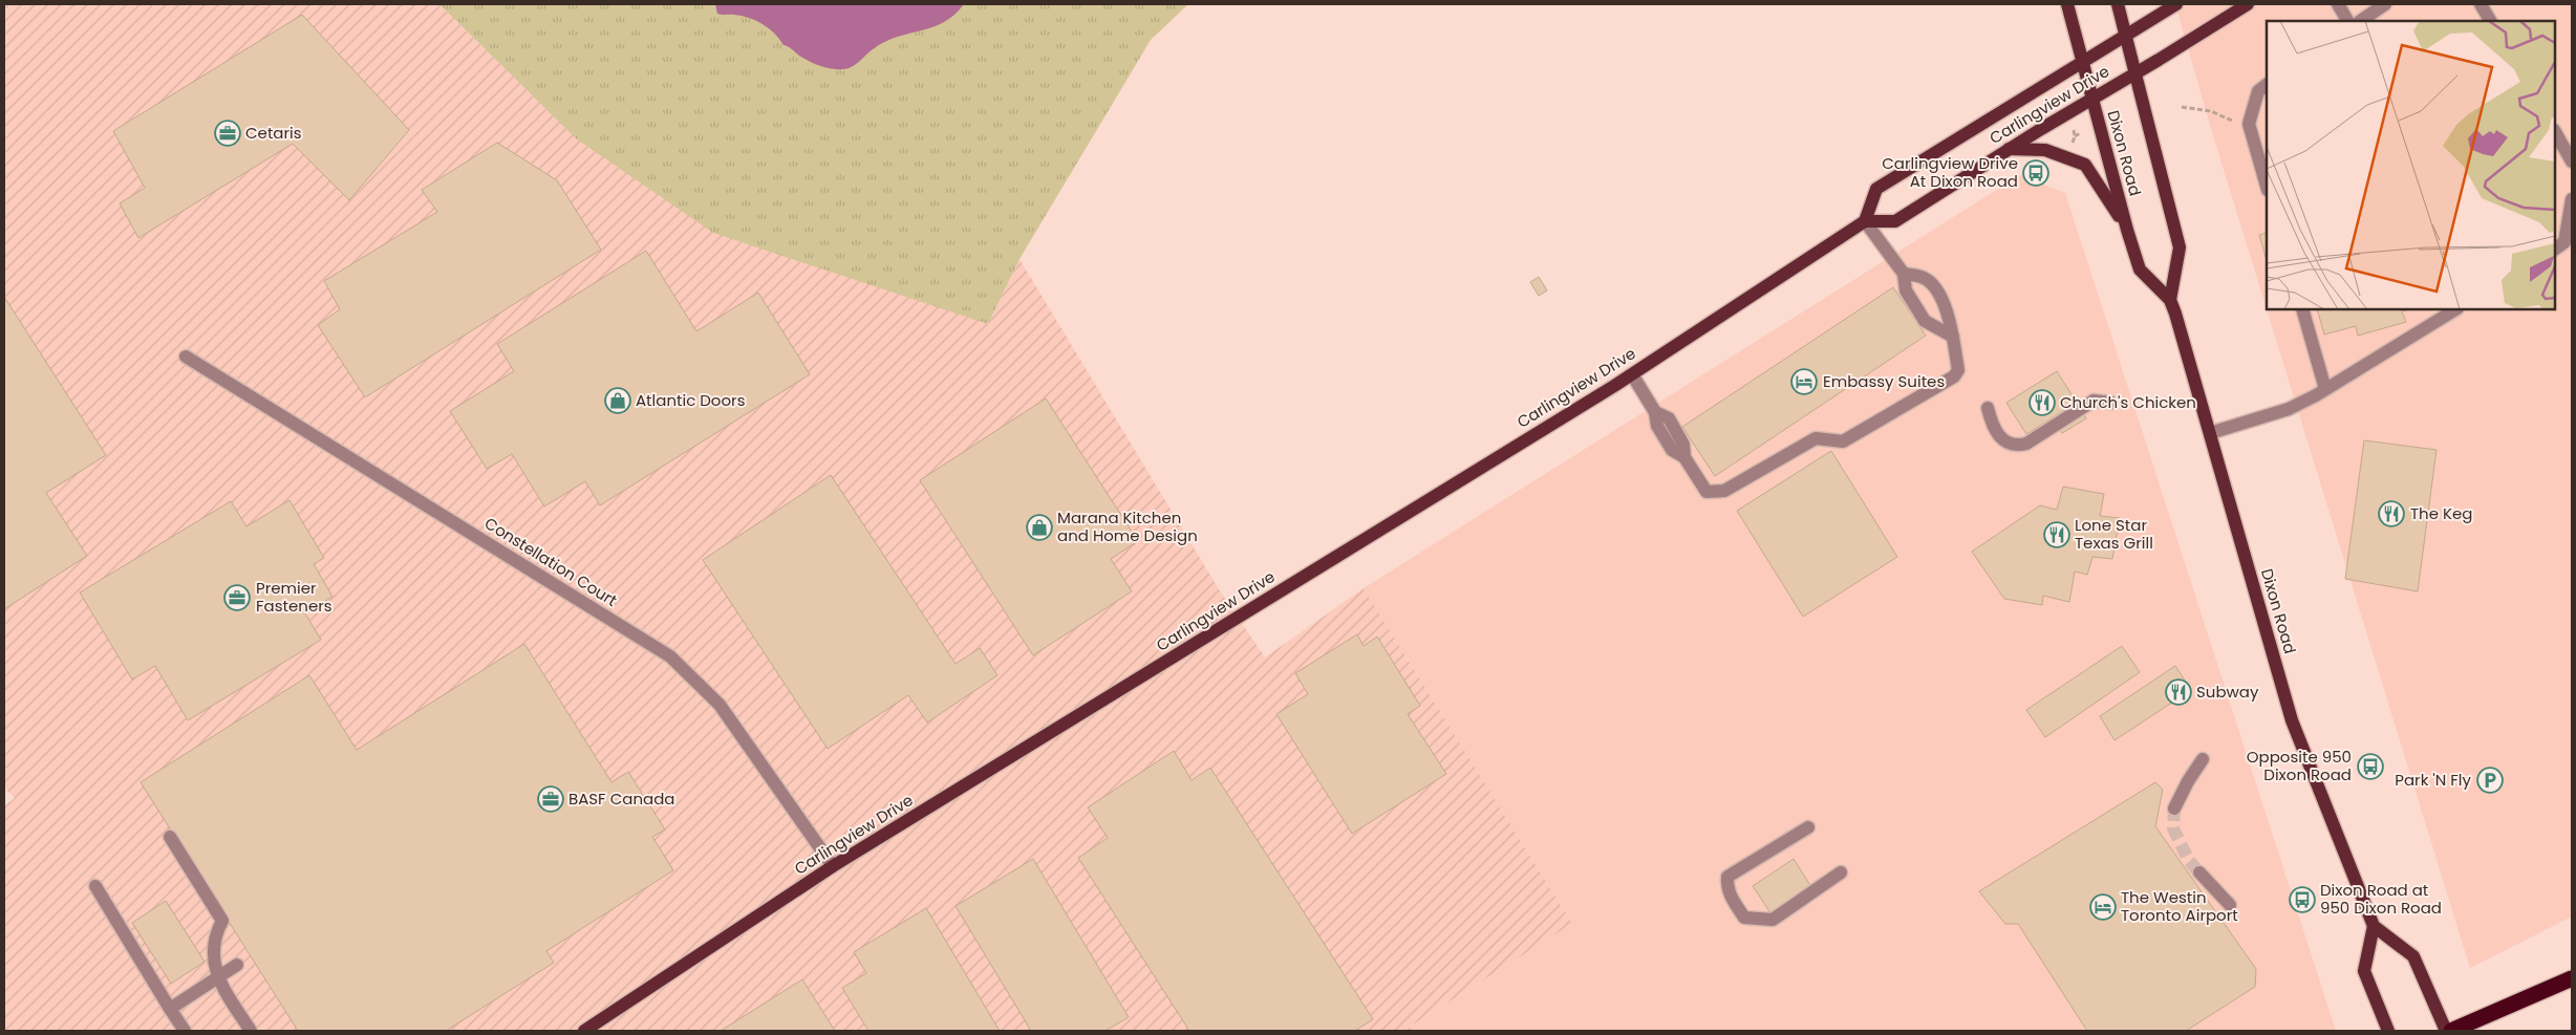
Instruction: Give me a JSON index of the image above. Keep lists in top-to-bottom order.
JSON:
{
  "streets": {
    "main road": ["Carlingview Drive", "Dixon Road"],
    "street": ["Constellation Court"]
  },
  "crossings": [
    ["Carlingview Drive", "Dixon Road"],
    ["Carlingview Drive", "Constellation Court"]
  ],
  "places": {
    "office": ["Cetaris", "Premier Fasteners", "BASF Canada"],
    "bus stop": ["Carlingview Drive At Dixon Road", "Opposite 950 Dixon Road", "Dixon Road at 950 Dixon Road"],
    "hotel": ["Embassy Suites", "The Westin Toronto Airport"],
    "shop": ["Atlantic Doors", "Marana Kitchen and Home Design"],
    "restaurant": [
      "Church's Chicken",
      "The Keg",
      "Lone Star Texas Grill",
      "Subway"
    ],
    "parking": ["Park 'N Fly"]
  }
}
